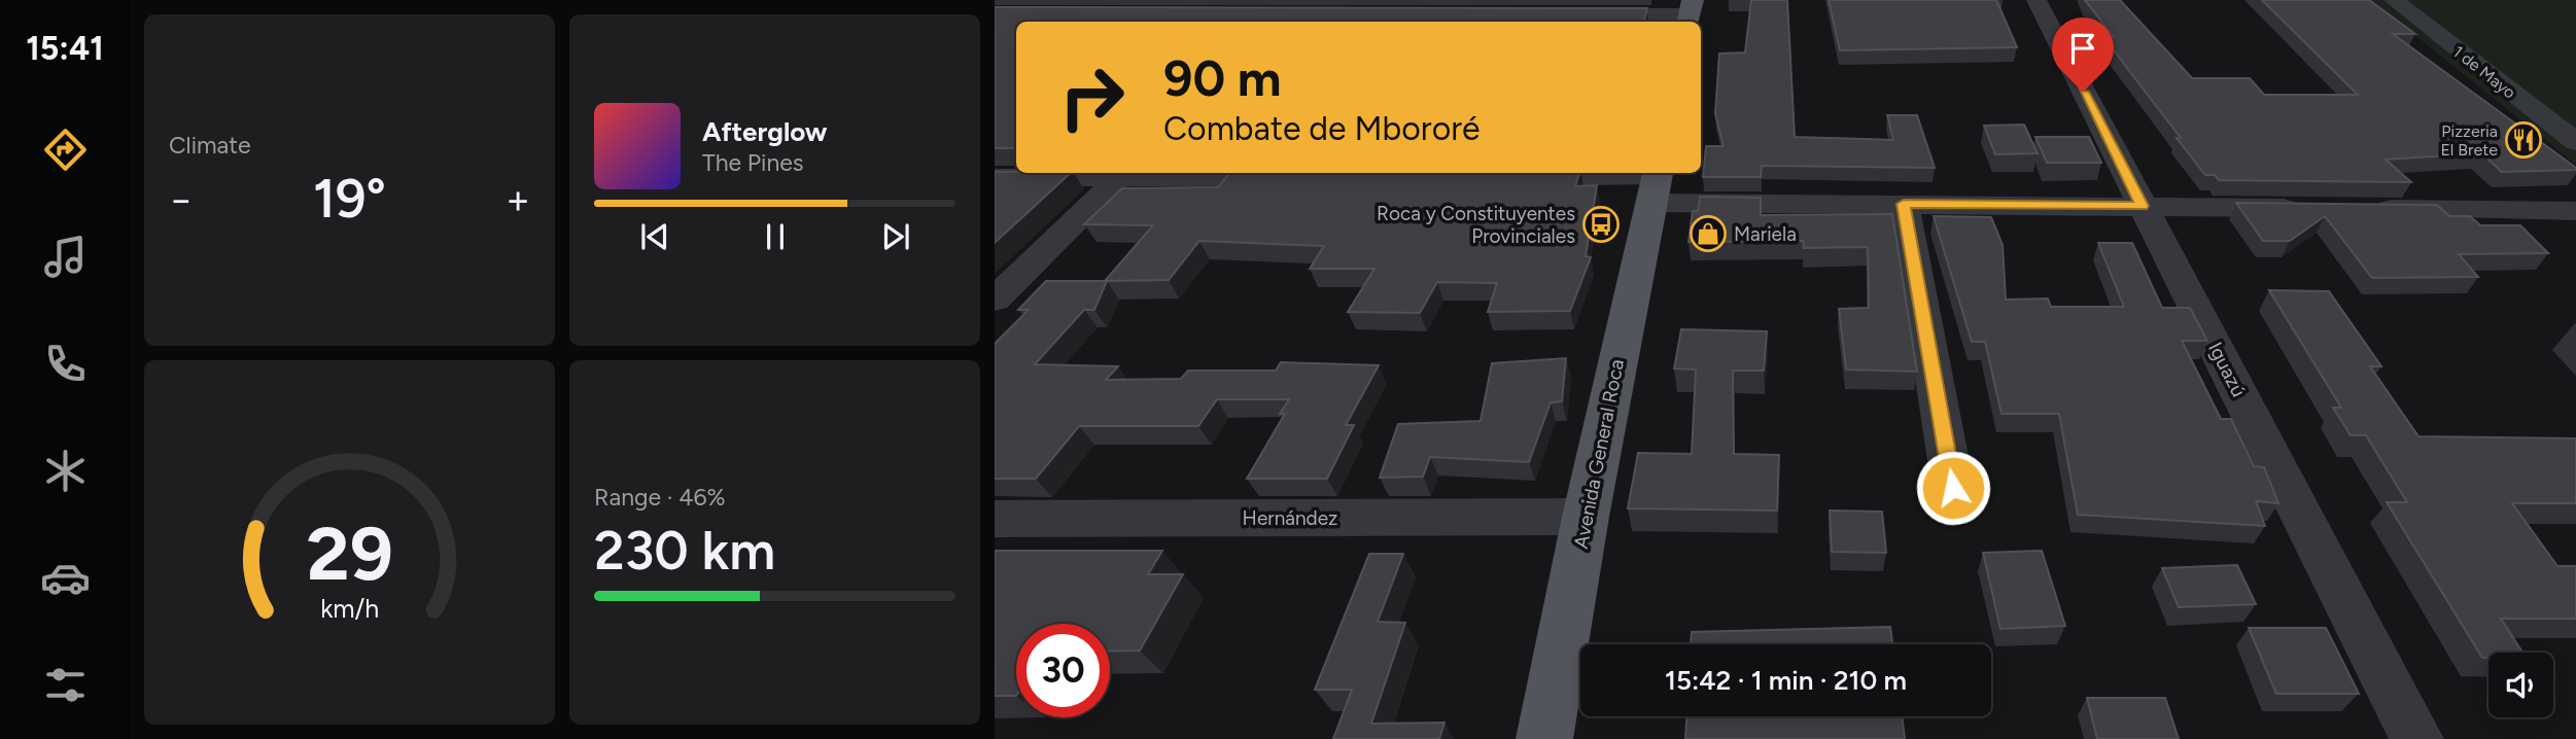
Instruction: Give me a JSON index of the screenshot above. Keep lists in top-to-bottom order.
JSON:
{
  "streets": {
    "main road": ["Avenida General Roca"],
    "street": ["1 de Mayo", "Iguazú", "Hernández"]
  },
  "crossings": [
    ["Avenida General Roca", "Hernández"]
  ],
  "places": {
    "restaurant": ["Pizzeria El Brete"],
    "bus stop": ["Roca y Constituyentes Provinciales"],
    "shop": ["Mariela"]
  },
  "page": {
    "tabs": "15:41",
    "tile": [
      "Climate",
      ["Range · 46%", "230 km"]
    ],
    "turn": ["90 m", "Combate de Mbororé"],
    "song": ["Afterglow", "The Pines"],
    "heat": ["−", "19°", "+"],
    "limit": "30",
    "trip": "15:42 · 1 min · 210 m",
    "gauge": ["29", "km/h"]
  }
}
